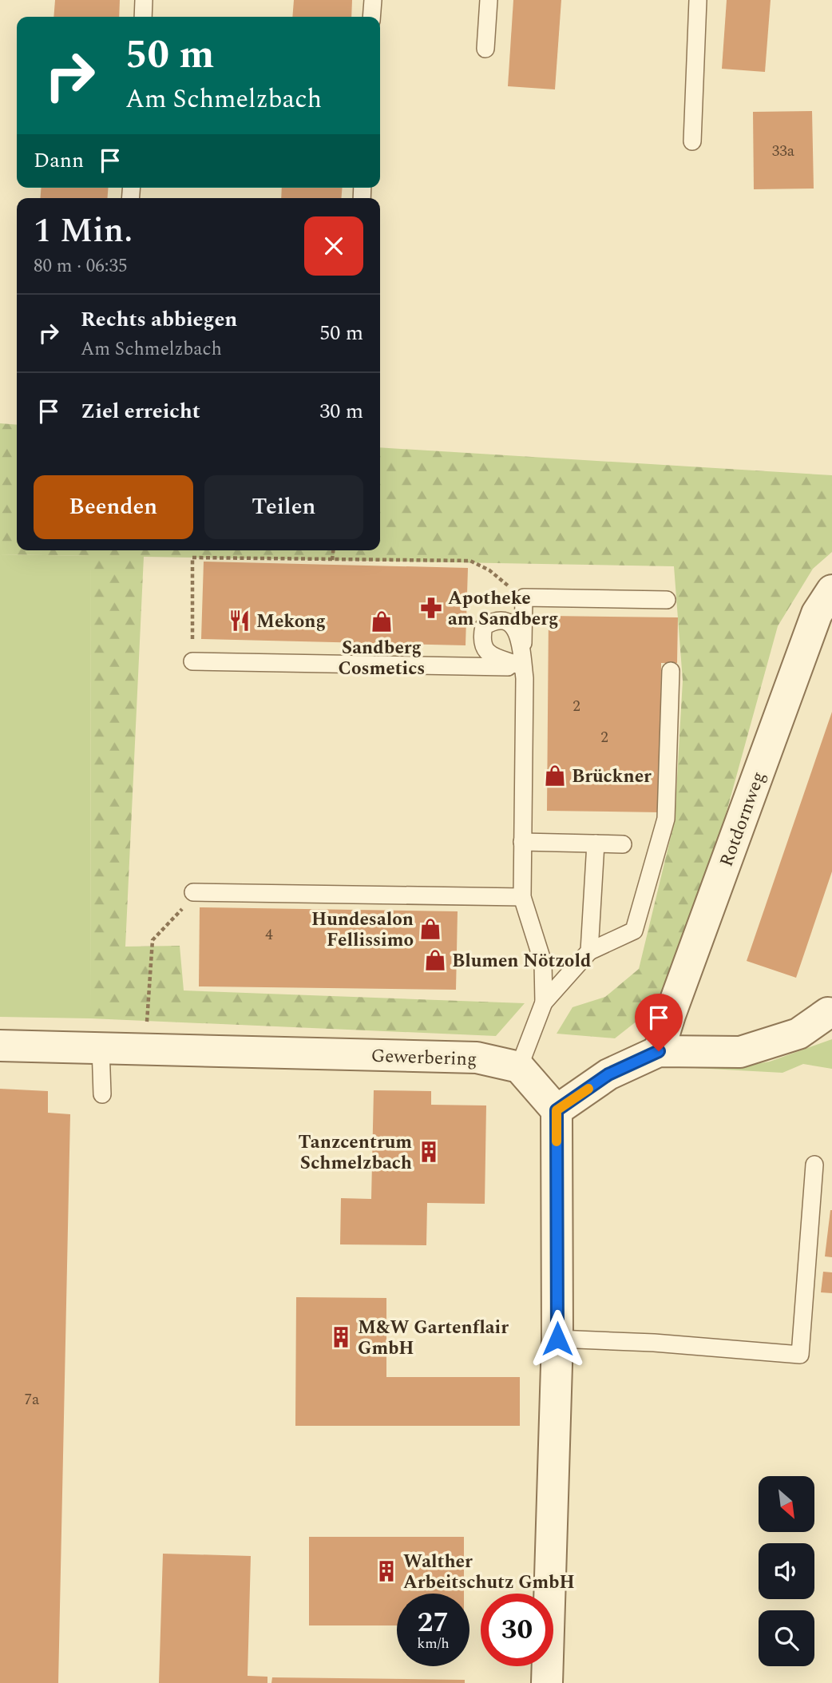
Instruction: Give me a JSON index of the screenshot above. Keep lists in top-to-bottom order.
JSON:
{
  "streets": {
    "street": ["Rotdornweg", "Gewerbering"]
  },
  "places": {
    "pharmacy": ["Apotheke am Sandberg"],
    "restaurant": ["Mekong"],
    "shop": [
      "Sandberg Cosmetics",
      "Brückner",
      "Hundesalon Fellissimo",
      "Blumen Nötzold"
    ],
    "building": ["Tanzcentrum Schmelzbach", "M&W Gartenflair GmbH", "Walther Arbeitschutz GmbH"]
  },
  "house_numbers": [
    "33a",
    "2",
    "2",
    "4",
    "7a"
  ],
  "north": "bottom right",
  "page": {
    "turn": ["50 m", "Am Schmelzbach"],
    "then": "Dann",
    "heading": ["1 Min.", "80 m · 06:35"],
    "list": [
      {
        "name": "Rechts abbiegen",
        "note": "Am Schmelzbach",
        "value": "50 m"
      },
      {
        "name": "Ziel erreicht",
        "value": "30 m"
      }
    ],
    "buttons": ["Beenden", "Teilen"],
    "speed": "27 km/h",
    "limit": "30"
  }
}
